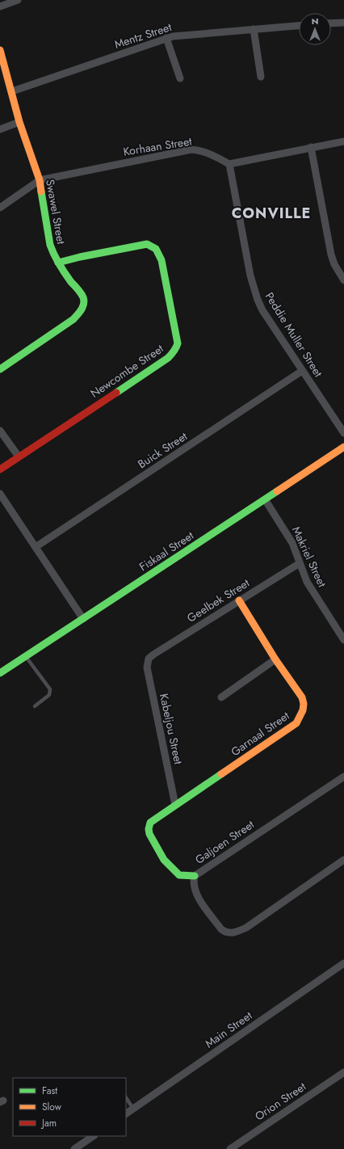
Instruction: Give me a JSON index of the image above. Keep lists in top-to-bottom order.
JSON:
{
  "streets": {
    "street": [
      "Mentz Street",
      "Korhaan Street",
      "Swawel Street",
      "Peddie Muller Street",
      "Newcombe Street",
      "Buick Street",
      "Fiskaal Street",
      "Makriel Street",
      "Geelbek Street",
      "Kabeljou Street",
      "Garnaal Street",
      "Galjoen Street",
      "Main Street",
      "Orion Street"
    ]
  },
  "crossings": [
    ["Mentz Street", "Swawel Street"],
    ["Korhaan Street", "Swawel Street"],
    ["Korhaan Street", "Peddie Muller Street"],
    ["Swawel Street", "Newcombe Street"],
    ["Peddie Muller Street", "Buick Street"],
    ["Fiskaal Street", "Makriel Street"],
    ["Makriel Street", "Geelbek Street"],
    ["Geelbek Street", "Kabeljou Street"],
    ["Geelbek Street", "Garnaal Street"],
    ["Kabeljou Street", "Garnaal Street"],
    ["Garnaal Street", "Galjoen Street"]
  ],
  "districts": ["CONVILLE"],
  "legend": ["Fast", "Slow", "Jam"],
  "north": "top"
}
